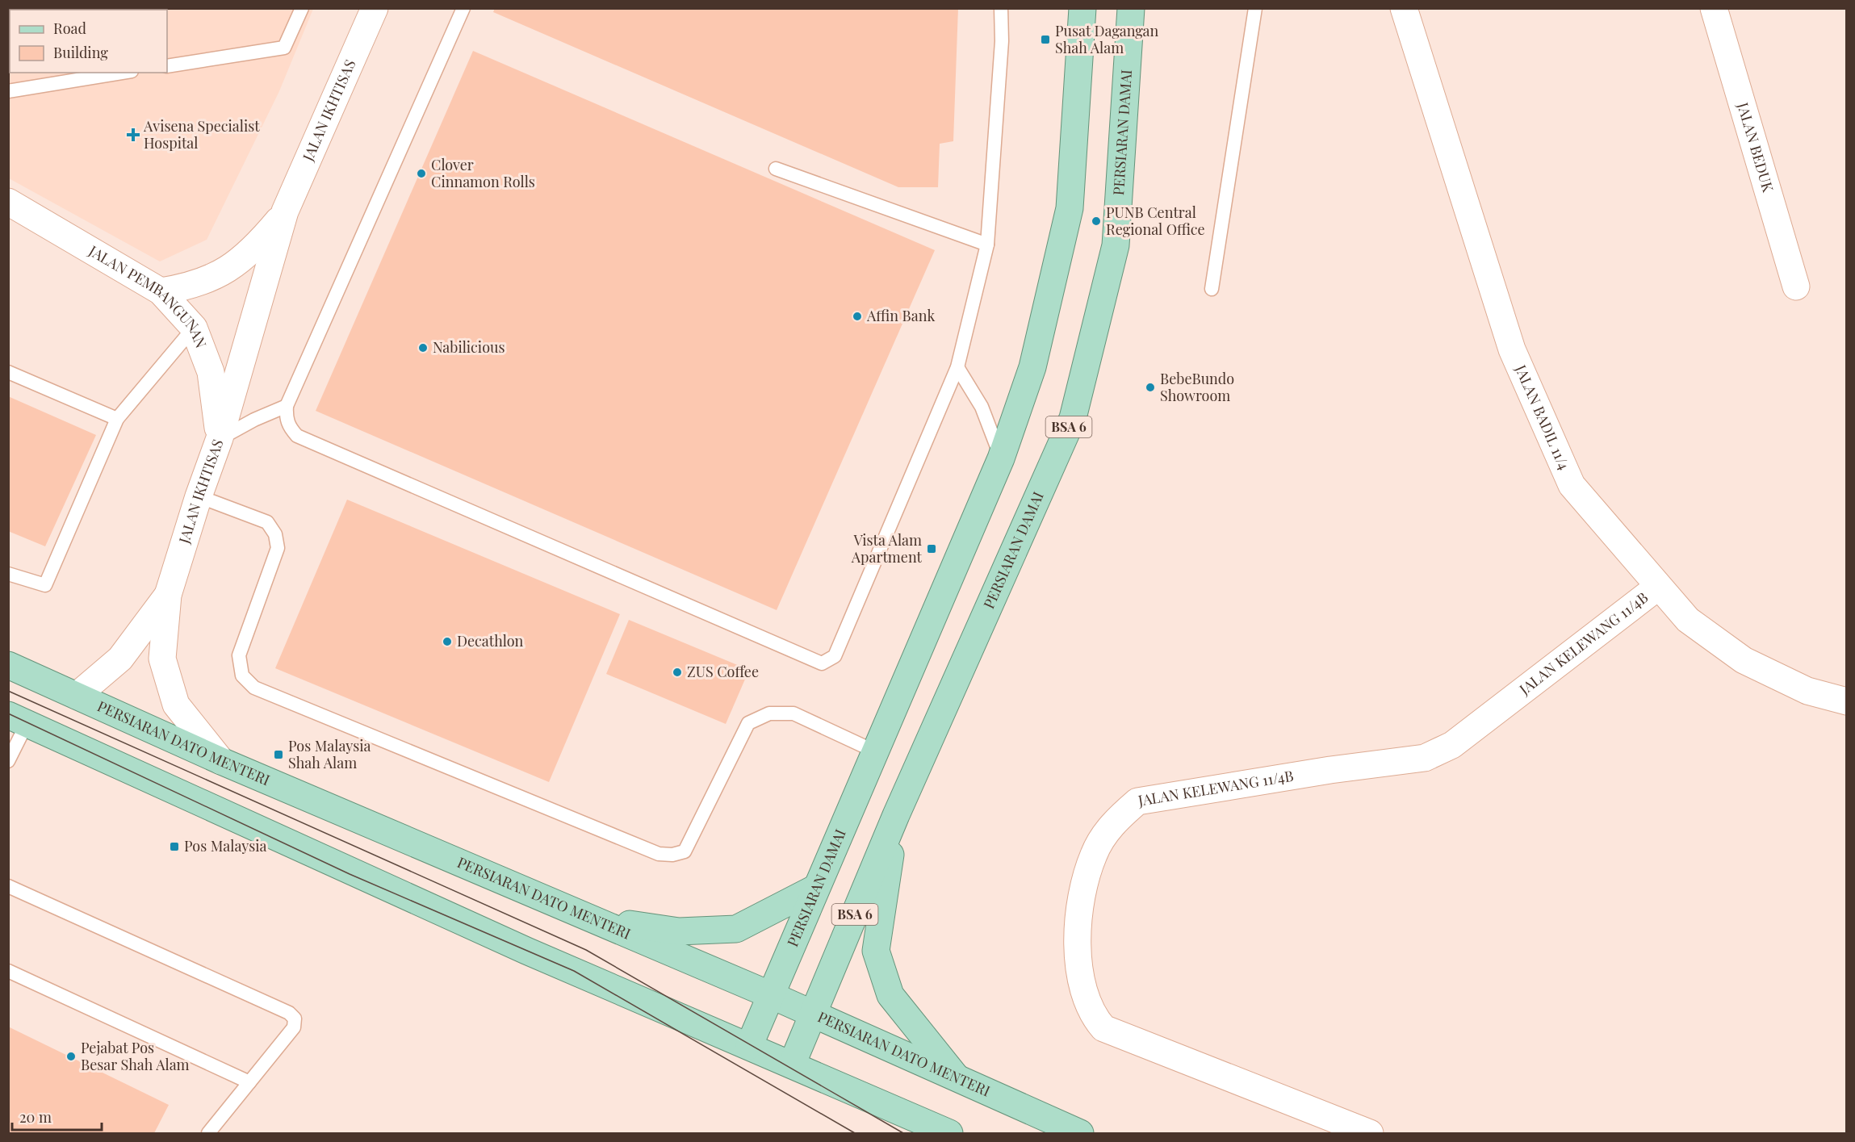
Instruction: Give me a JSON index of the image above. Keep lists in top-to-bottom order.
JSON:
{
  "streets": {
    "main road": ["PERSIARAN DAMAI", "BSA 6", "PERSIARAN DATO MENTERI"],
    "street": [
      "JALAN IKHTISAS",
      "JALAN BEDUK",
      "JALAN PEMBANGUNAN",
      "JALAN BADIL 11/4",
      "JALAN KELEWANG 11/4B"
    ]
  },
  "crossings": [
    ["JALAN IKHTISAS", "JALAN PEMBANGUNAN"],
    ["JALAN IKHTISAS", "PERSIARAN DATO MENTERI"],
    ["PERSIARAN DAMAI", "PERSIARAN DATO MENTERI"],
    ["JALAN BADIL 11/4", "JALAN KELEWANG 11/4B"]
  ],
  "places": {
    "transit": [
      "Pusat Dagangan Shah Alam",
      "Vista Alam Apartment",
      "Pos Malaysia Shah Alam",
      "Pos Malaysia"
    ],
    "health": ["Avisena Specialist Hospital"],
    "other": [
      "Clover Cinnamon Rolls",
      "PUNB Central Regional Office",
      "Affin Bank",
      "Nabilicious",
      "BebeBundo Showroom",
      "Decathlon",
      "ZUS Coffee",
      "Pejabat Pos Besar Shah Alam"
    ]
  },
  "legend": ["Road", "Building"],
  "scale_bar": "20 m"
}
